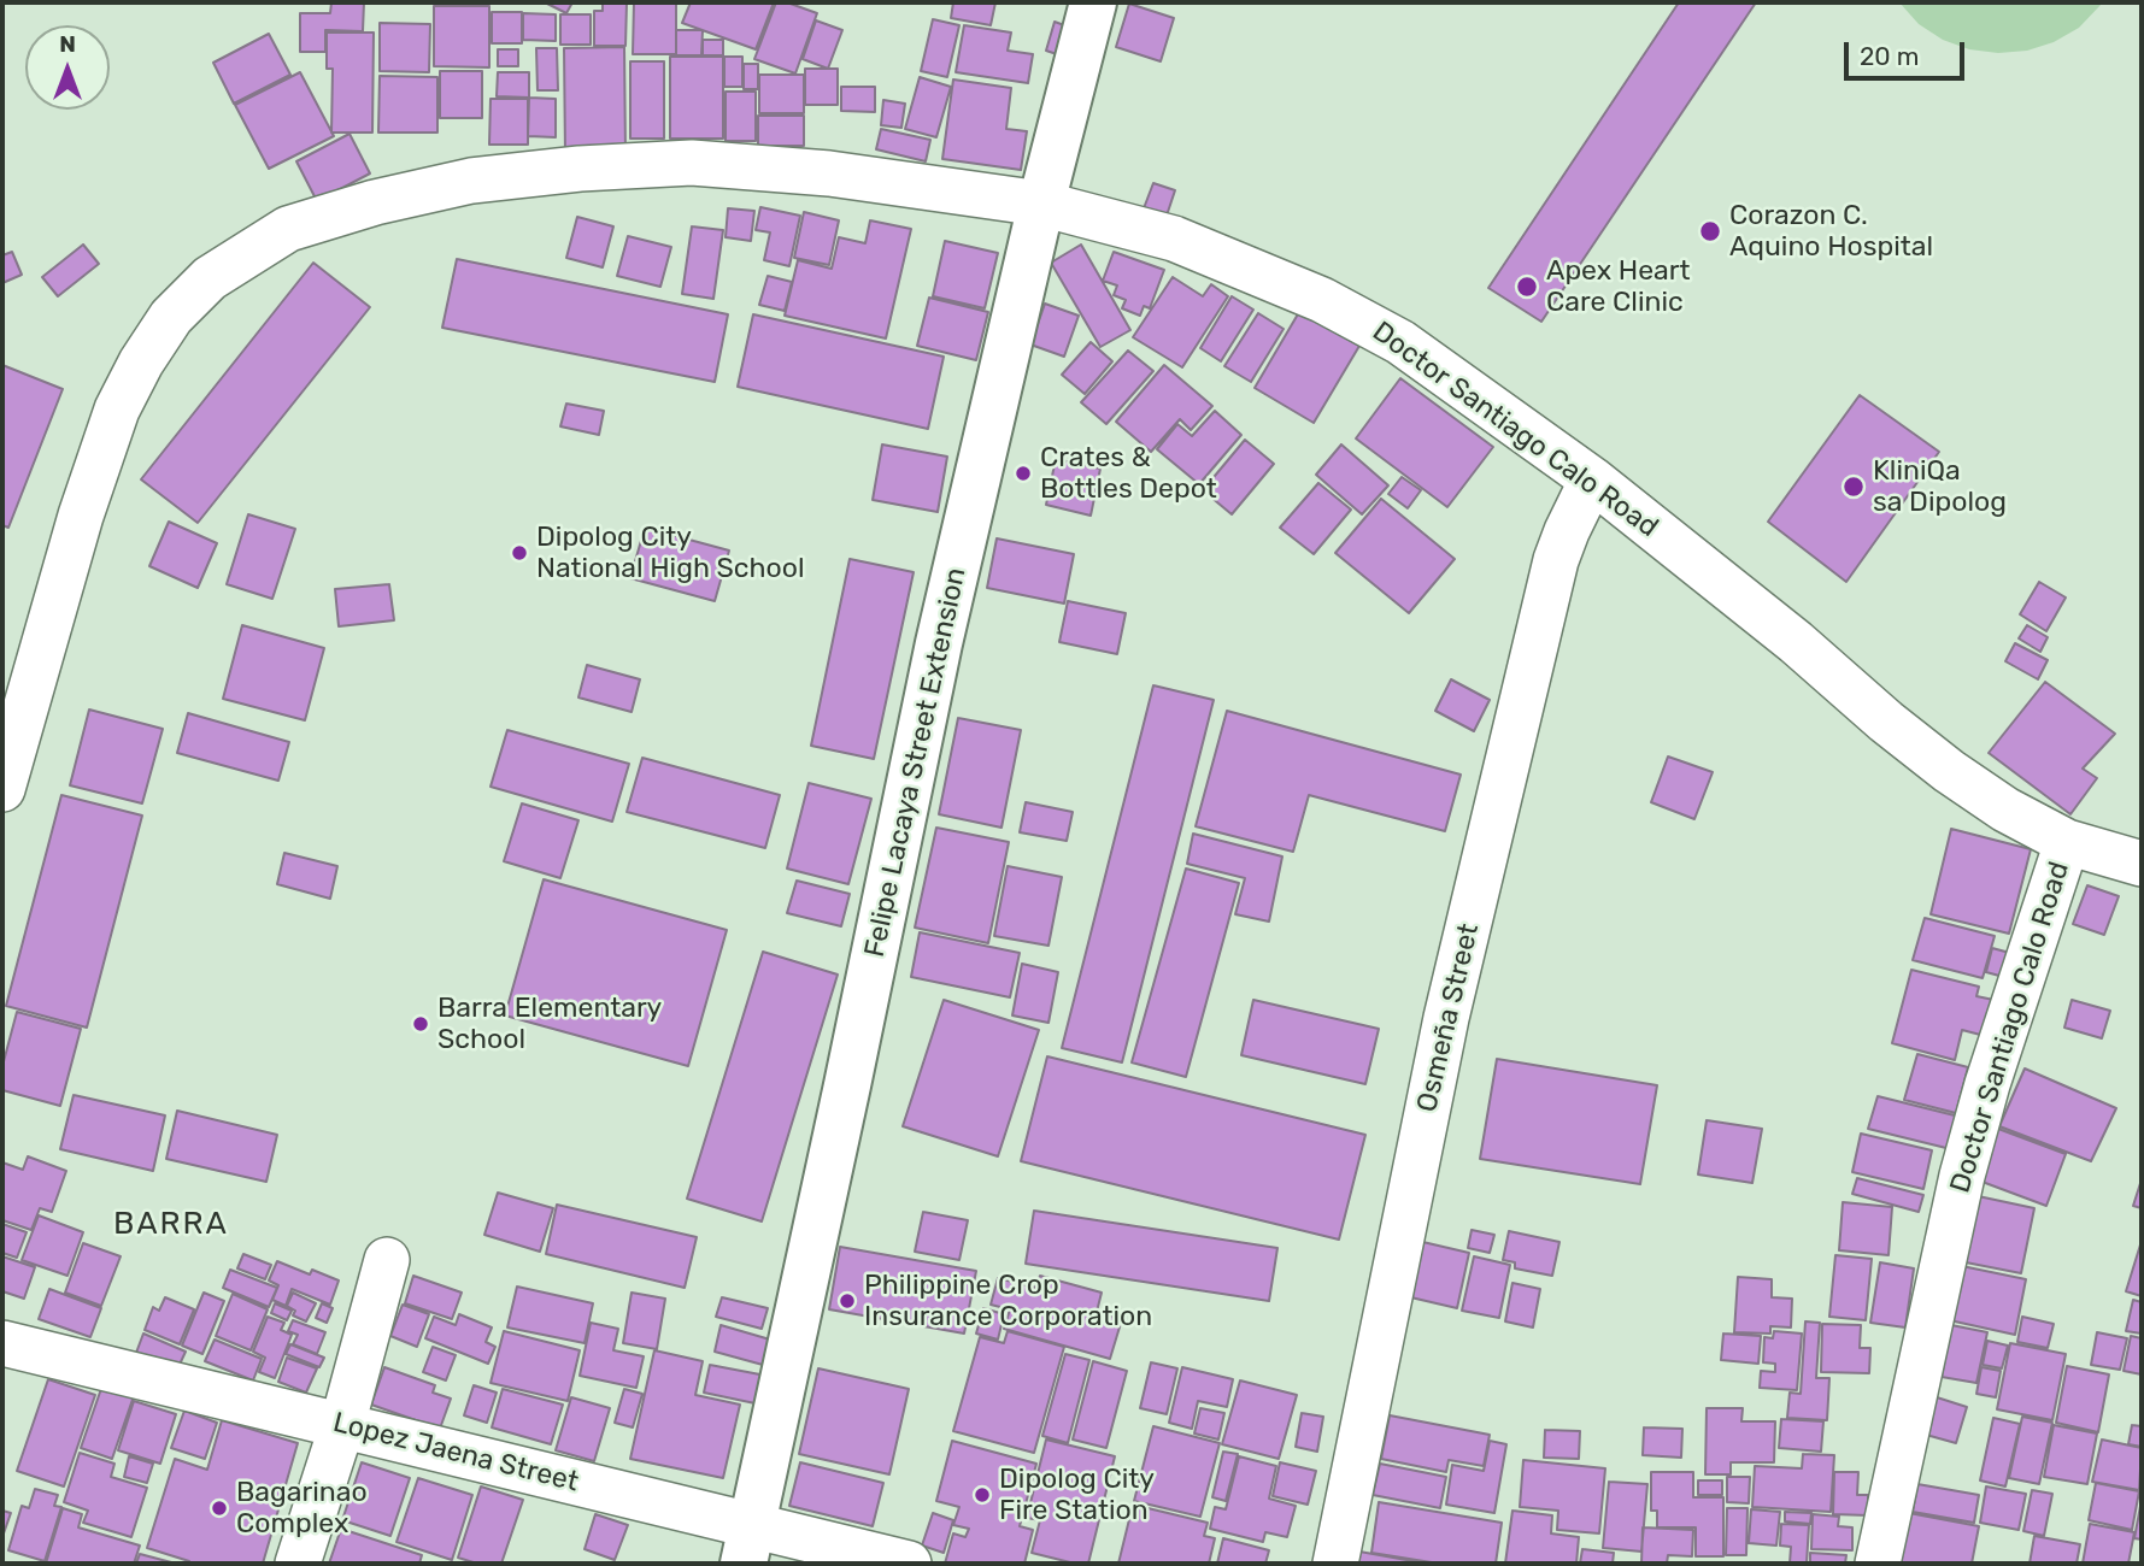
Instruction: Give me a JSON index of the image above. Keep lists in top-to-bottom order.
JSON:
{
  "streets": {
    "main road": ["Felipe Lacaya Street Extension"],
    "street": ["Doctor Santiago Calo Road", "Osmeña Street", "Lopez Jaena Street"]
  },
  "crossings": [
    ["Doctor Santiago Calo Road", "Felipe Lacaya Street Extension"],
    ["Doctor Santiago Calo Road", "Osmeña Street"],
    ["Felipe Lacaya Street Extension", "Lopez Jaena Street"]
  ],
  "districts": ["BARRA"],
  "places": [
    "Corazon C. Aquino Hospital",
    "Apex Heart Care Clinic",
    "Crates & Bottles Depot",
    "KliniQa sa Dipolog",
    "Dipolog City National High School",
    "Barra Elementary School",
    "Philippine Crop Insurance Corporation",
    "Dipolog City Fire Station",
    "Bagarinao Complex"
  ],
  "scale_bar": "20 m",
  "north": "top"
}
